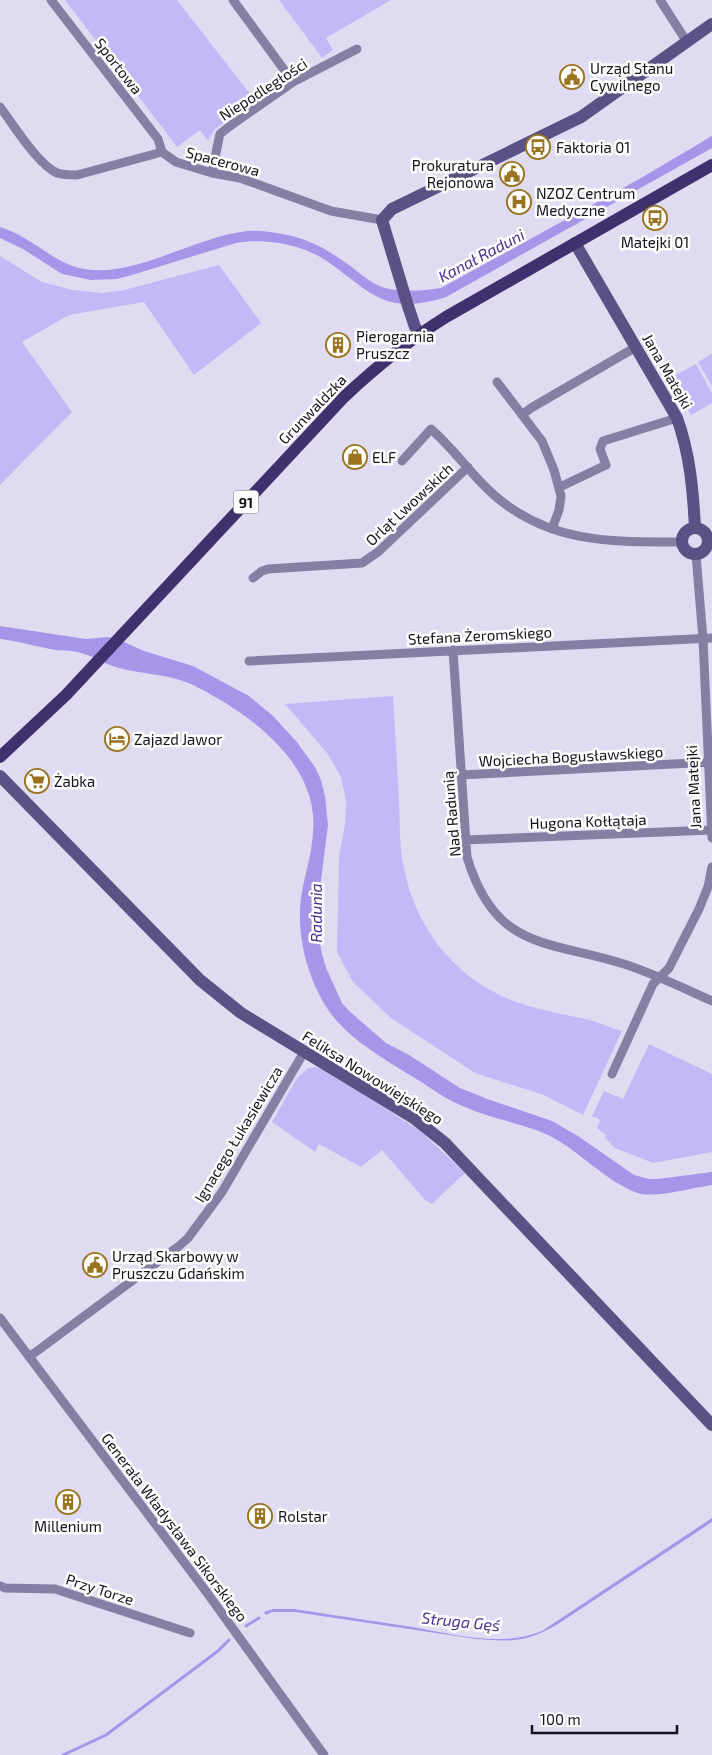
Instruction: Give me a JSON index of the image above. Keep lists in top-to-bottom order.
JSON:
{
  "streets": {
    "main road": ["Grunwaldzka", "91"],
    "street": [
      "Sportowa",
      "Niepodległości",
      "Spacerowa",
      "Jana Matejki",
      "Orląt Lwowskich",
      "Stefana Żeromskiego",
      "Wojciecha Bogusławskiego",
      "Nad Radunią",
      "Hugona Kołłątaja",
      "Feliksa Nowowiejskiego",
      "Ignacego Łukasiewicza",
      "Generała Władysława Sikorskiego",
      "Przy Torze"
    ]
  },
  "crossings": [
    ["Sportowa", "Spacerowa"],
    ["Niepodległości", "Spacerowa"],
    ["Jana Matejki", "Grunwaldzka"],
    ["Jana Matejki", "Stefana Żeromskiego"],
    ["Jana Matejki", "Wojciecha Bogusławskiego"],
    ["Jana Matejki", "Hugona Kołłątaja"],
    ["Stefana Żeromskiego", "Nad Radunią"],
    ["Wojciecha Bogusławskiego", "Nad Radunią"],
    ["Nad Radunią", "Hugona Kołłątaja"],
    ["Feliksa Nowowiejskiego", "Ignacego Łukasiewicza"],
    ["Ignacego Łukasiewicza", "Generała Władysława Sikorskiego"]
  ],
  "water": ["Kanał Raduni", "Radunia", "Struga Gęś"],
  "places": {
    "public building": ["Urząd Stanu Cywilnego", "Prokuratura Rejonowa", "Urząd Skarbowy w Pruszczu Gdańskim"],
    "bus stop": ["Faktoria 01", "Matejki 01"],
    "hospital": ["NZOZ Centrum Medyczne"],
    "building": ["Pierogarnia Pruszcz", "Millenium", "Rolstar"],
    "shop": ["ELF"],
    "hotel": ["Zajazd Jawor"],
    "supermarket": ["Żabka"]
  },
  "scale_bar": "100 m"
}
